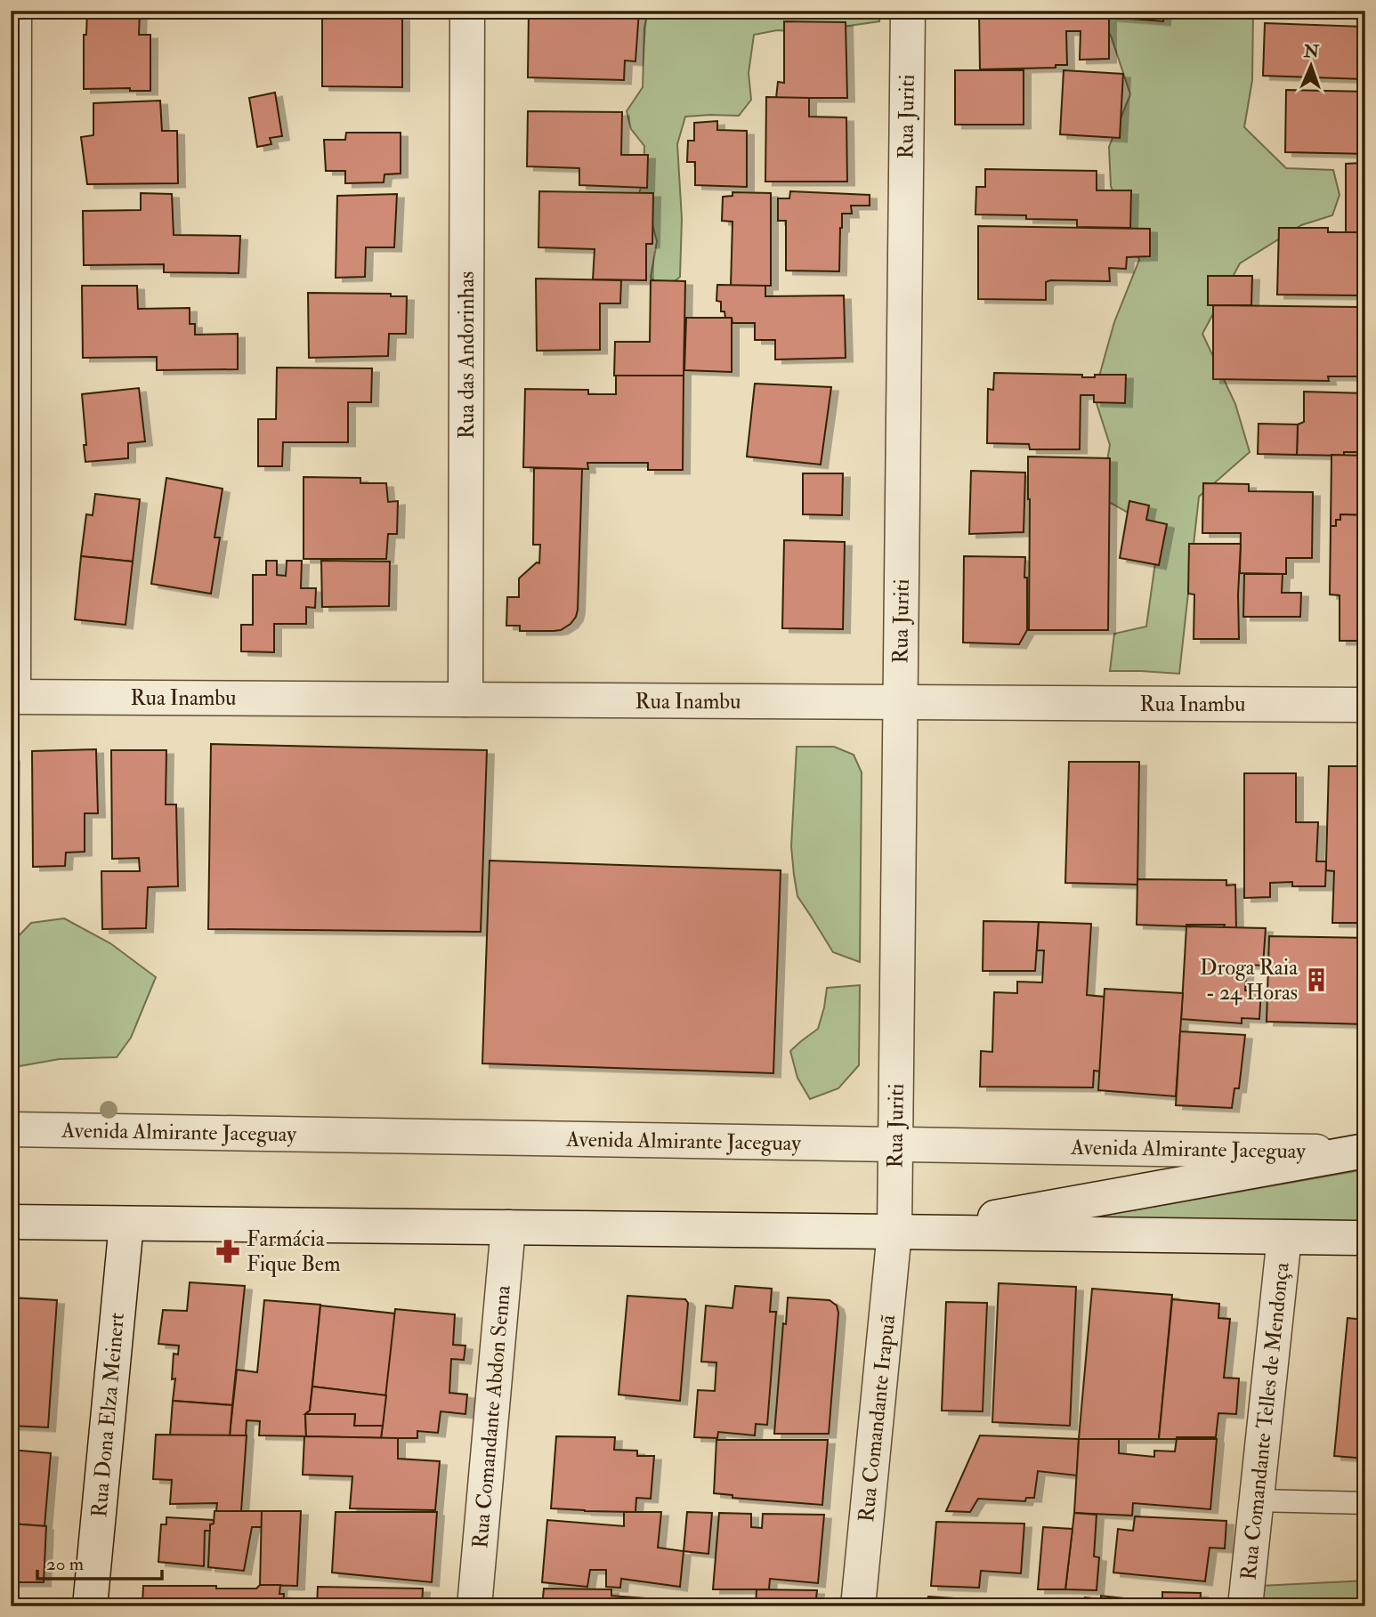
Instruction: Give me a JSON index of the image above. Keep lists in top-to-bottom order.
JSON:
{
  "streets": {
    "street": [
      "Rua Juriti",
      "Rua das Andorinhas",
      "Rua Inambu",
      "Avenida Almirante Jaceguay",
      "Rua Dona Elza Meinert",
      "Rua Comandante Abdon Senna",
      "Rua Comandante Irapuã",
      "Rua Comandante Telles de Mendonça"
    ]
  },
  "crossings": [
    ["Rua Juriti", "Rua Inambu"],
    ["Rua Juriti", "Avenida Almirante Jaceguay"],
    ["Rua Juriti", "Rua Comandante Irapuã"],
    ["Rua das Andorinhas", "Rua Inambu"],
    ["Avenida Almirante Jaceguay", "Rua Dona Elza Meinert"],
    ["Avenida Almirante Jaceguay", "Rua Comandante Abdon Senna"],
    ["Avenida Almirante Jaceguay", "Rua Comandante Irapuã"],
    ["Avenida Almirante Jaceguay", "Rua Comandante Telles de Mendonça"]
  ],
  "places": {
    "building": ["Droga Raia - 24 Horas"],
    "pharmacy": ["Farmácia Fique Bem"]
  },
  "scale_bar": "20 m",
  "north": "top"
}
